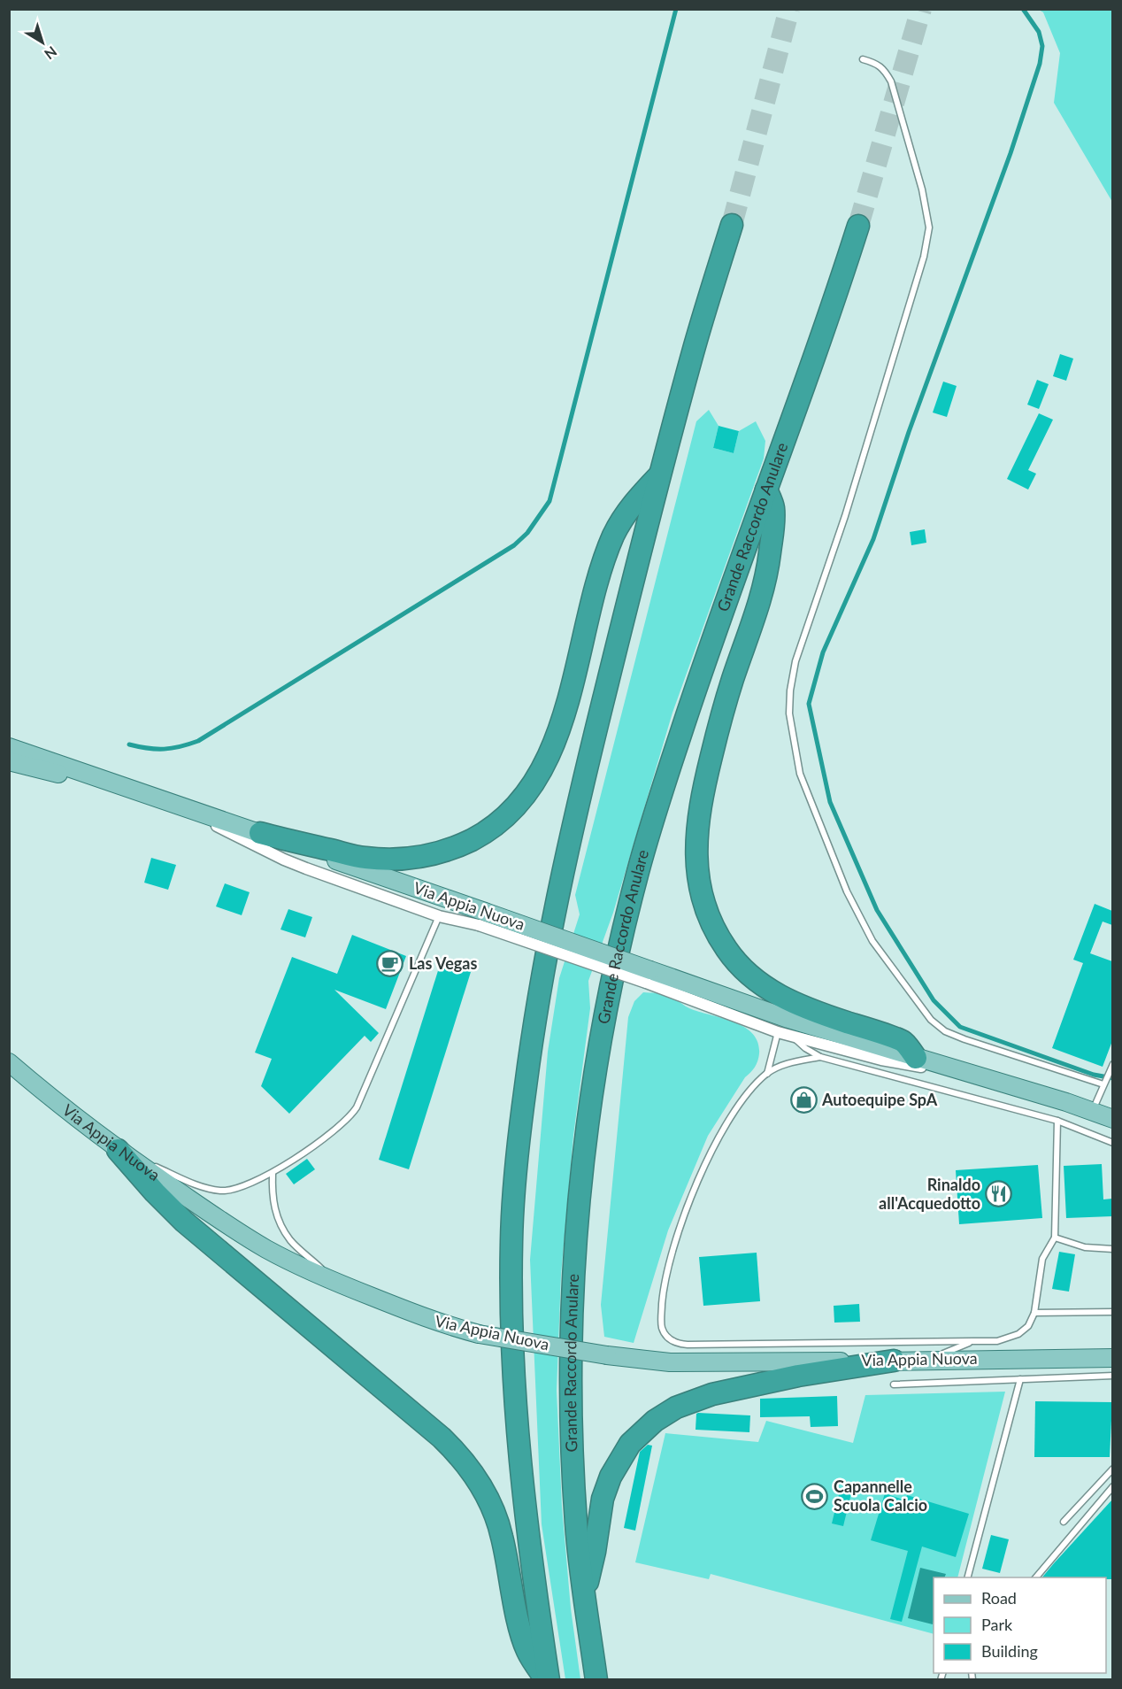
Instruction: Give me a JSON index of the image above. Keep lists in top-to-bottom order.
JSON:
{
  "streets": {
    "highway": ["Grande Raccordo Anulare"],
    "main road": ["Via Appia Nuova"]
  },
  "places": {
    "cafe": ["Las Vegas"],
    "shop": ["Autoequipe SpA"],
    "restaurant": ["Rinaldo all'Acquedotto"],
    "sports": ["Capannelle Scuola Calcio"]
  },
  "legend": ["Road", "Park", "Building"],
  "north": "bottom right"
}
